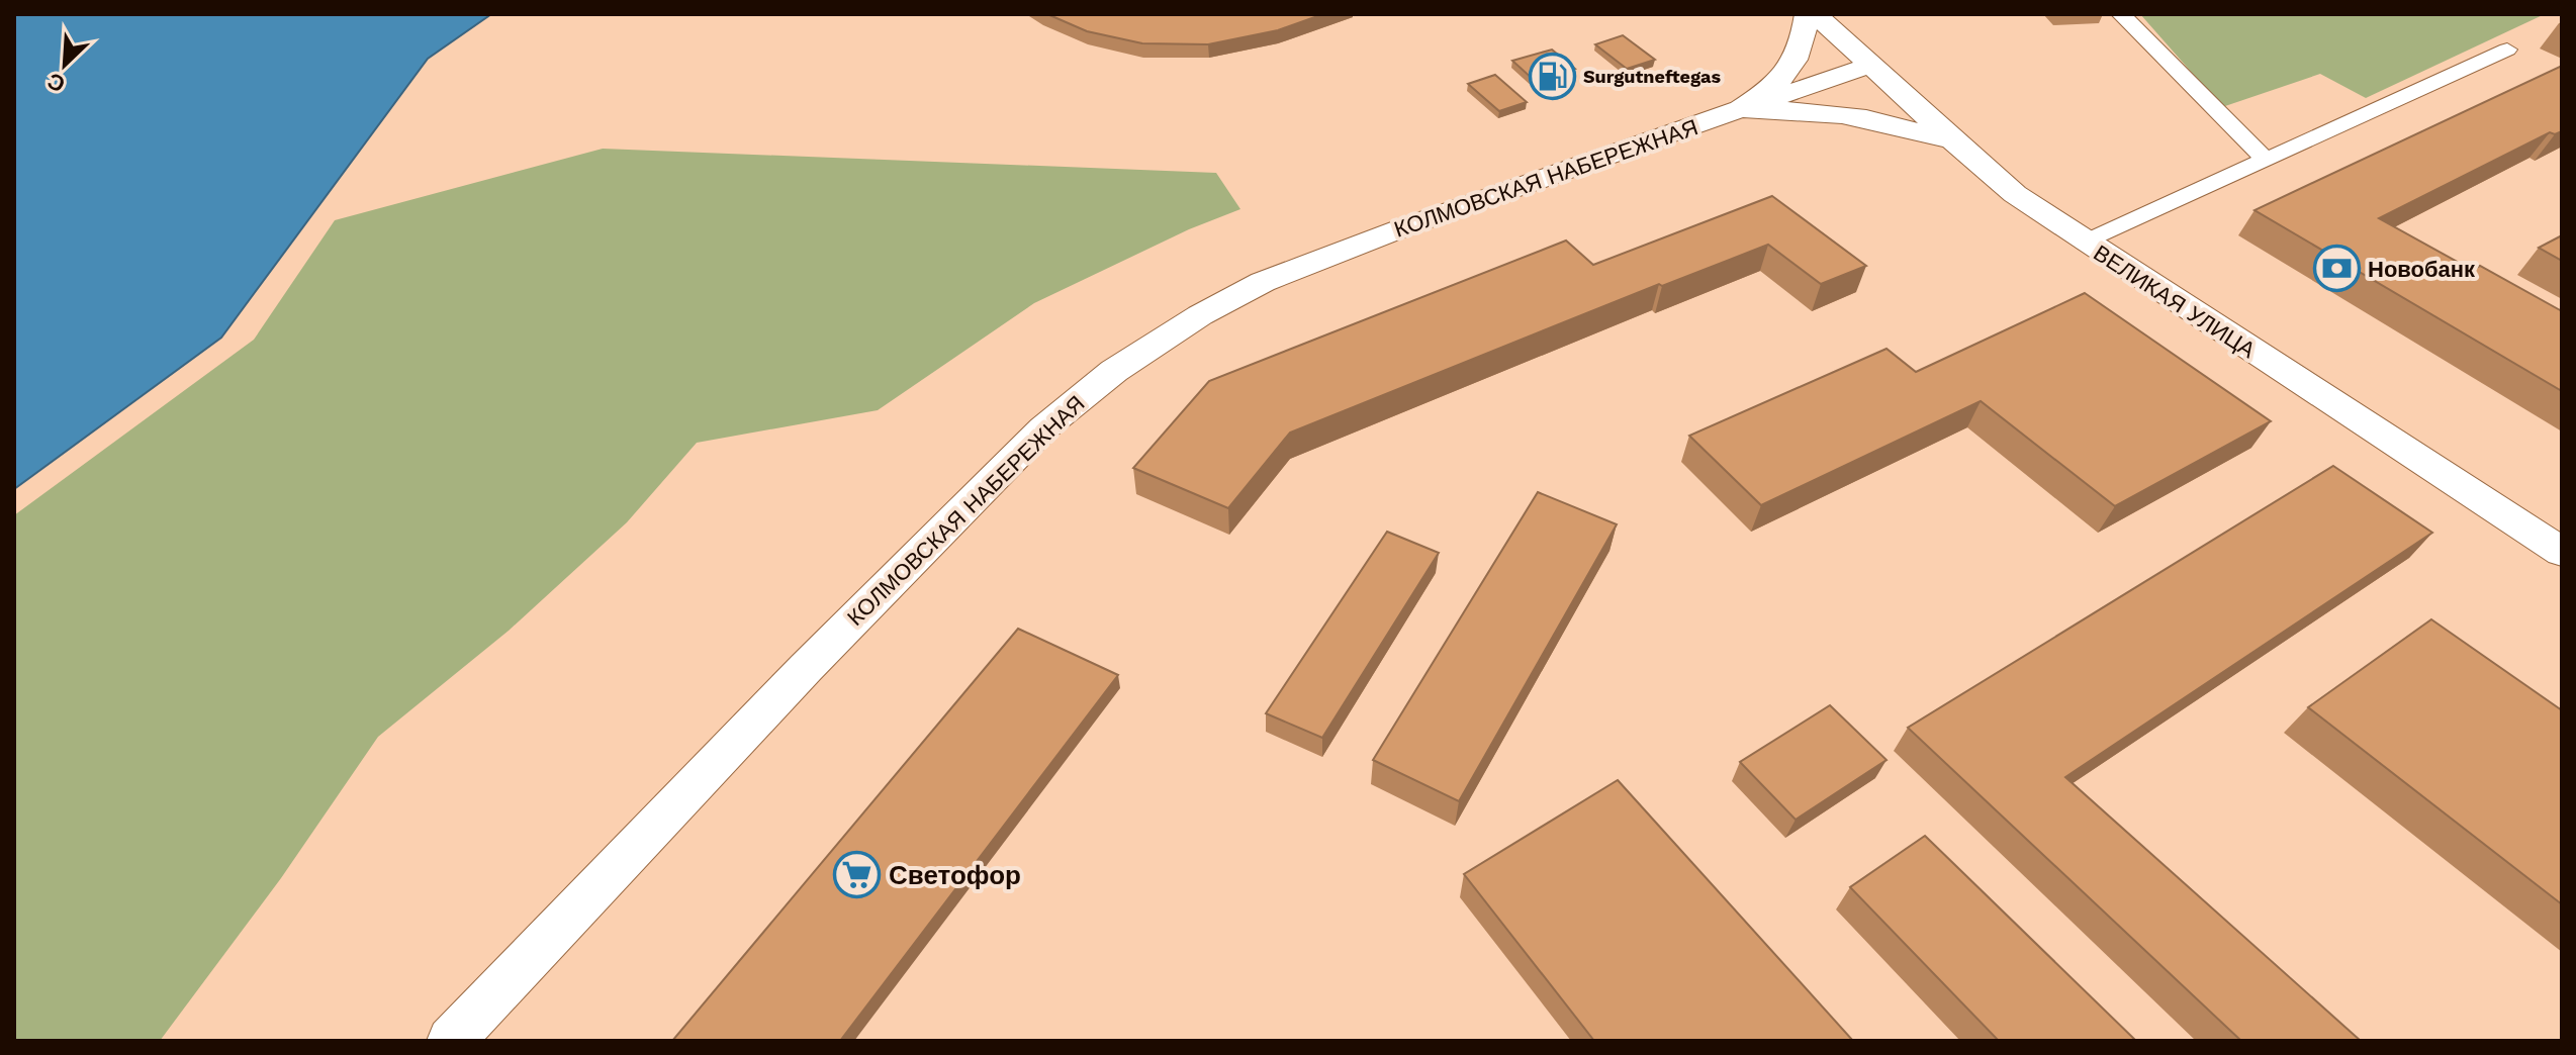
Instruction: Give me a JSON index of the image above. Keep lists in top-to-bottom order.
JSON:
{
  "streets": {
    "main road": ["КОЛМОВСКАЯ НАБЕРЕЖНАЯ", "ВЕЛИКАЯ УЛИЦА"]
  },
  "crossings": [
    ["КОЛМОВСКАЯ НАБЕРЕЖНАЯ", "ВЕЛИКАЯ УЛИЦА"]
  ],
  "places": {
    "fuel station": ["Surgutneftegas"],
    "bank": ["Новобанк"],
    "supermarket": ["Светофор"]
  },
  "north": "bottom left"
}
